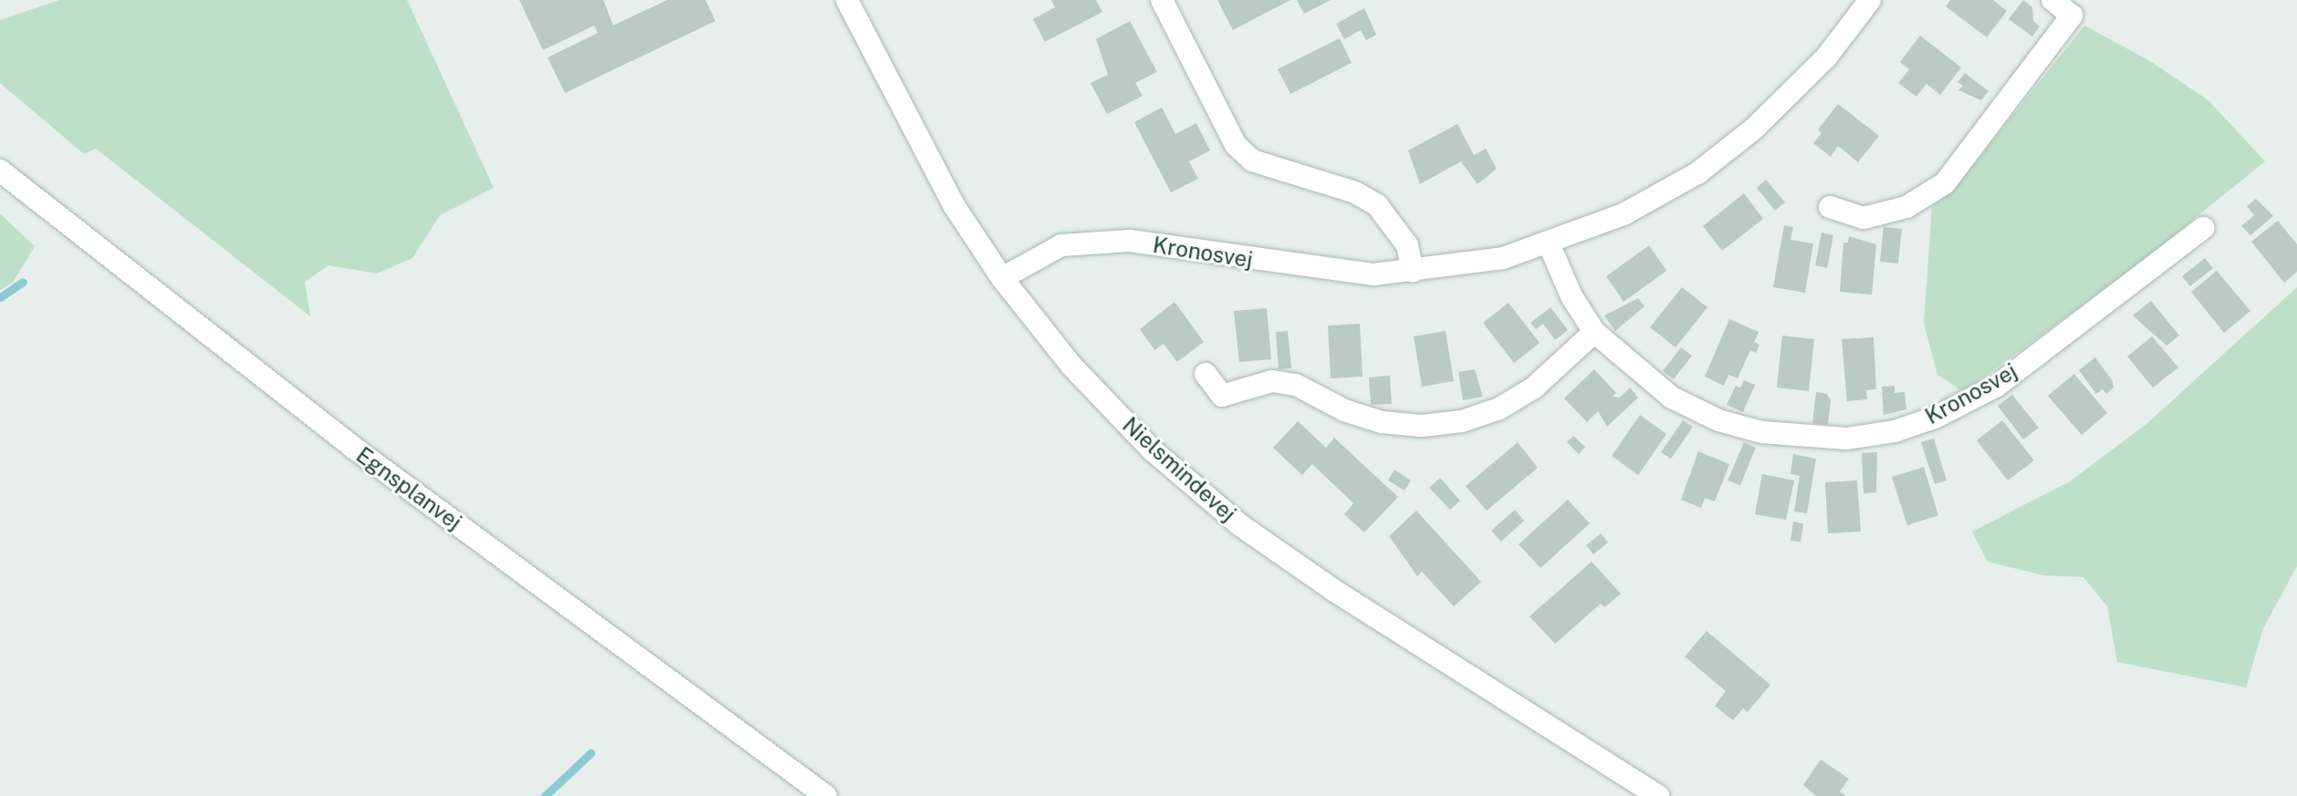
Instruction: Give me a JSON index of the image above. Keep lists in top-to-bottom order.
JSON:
{
  "streets": {
    "street": ["Kronosvej", "Nielsmindevej", "Egnsplanvej"]
  },
  "crossings": [
    ["Kronosvej", "Nielsmindevej"]
  ]
}
